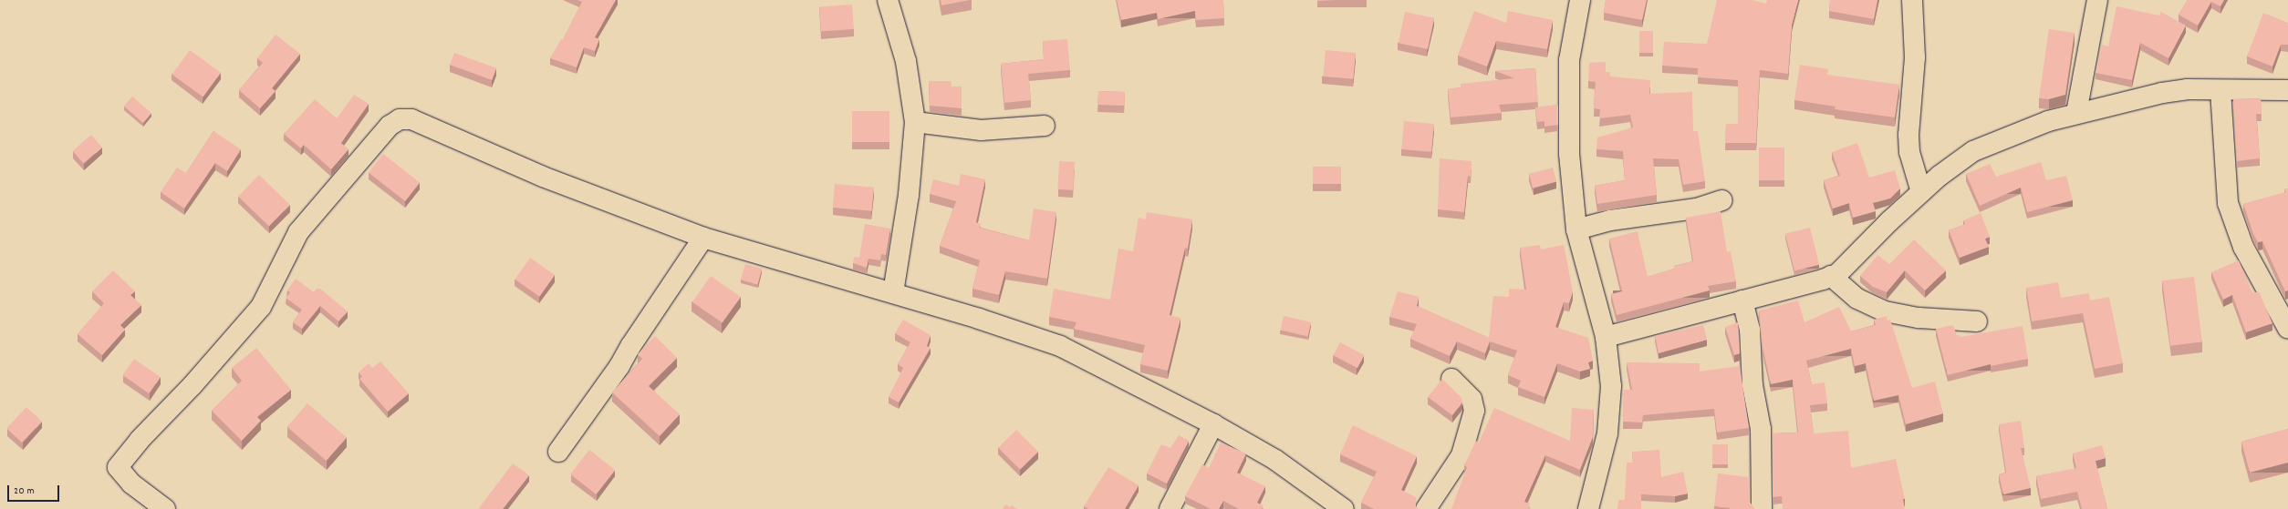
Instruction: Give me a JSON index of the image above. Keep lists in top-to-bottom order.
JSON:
{
  "scale_bar": "20 m"
}
